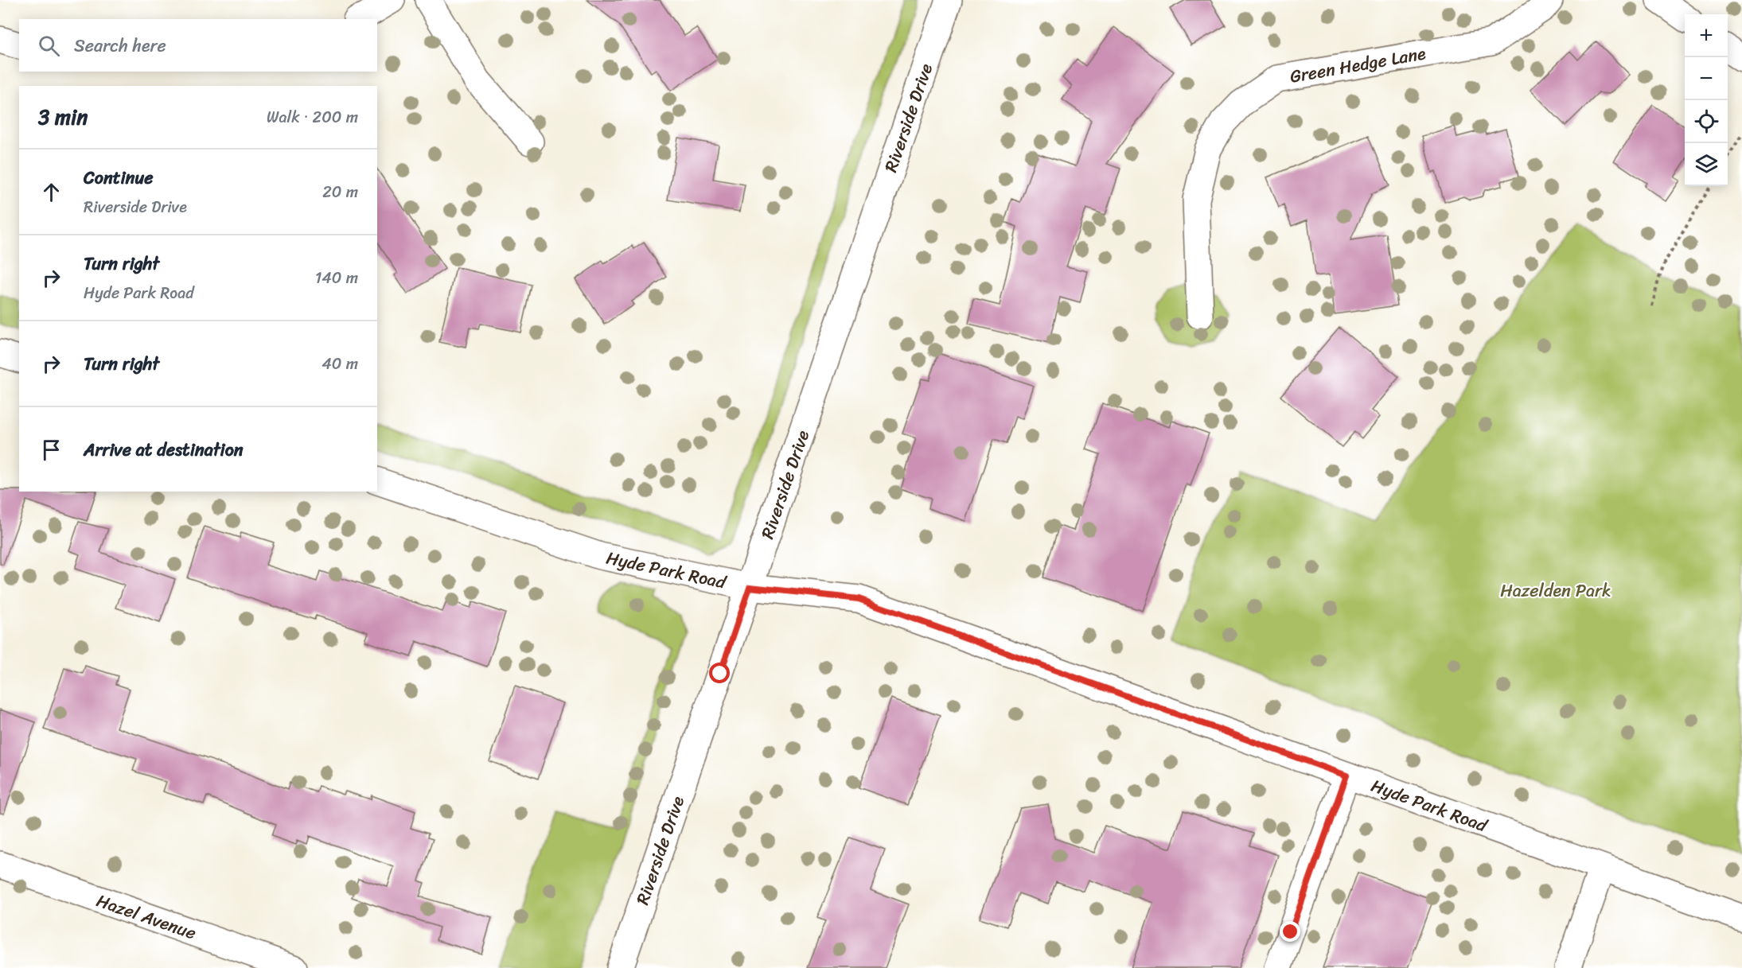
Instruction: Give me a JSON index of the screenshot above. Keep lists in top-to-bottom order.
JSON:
{
  "streets": {
    "main road": [
      "Green Hedge Lane",
      "Riverside Drive",
      "Hyde Park Road",
      "Hazel Avenue"
    ]
  },
  "crossings": [
    ["Riverside Drive", "Hyde Park Road"]
  ],
  "parks": ["Hazelden Park"],
  "page": {
    "map_buttons": ["+", "−"],
    "search": "Search here",
    "heading": ["3 min", "Walk · 200 m"],
    "list": [
      ["Continue", "Riverside Drive", "20 m"],
      ["Turn right", "Hyde Park Road", "140 m"],
      ["Turn right", "40 m"],
      "Arrive at destination"
    ]
  }
}
